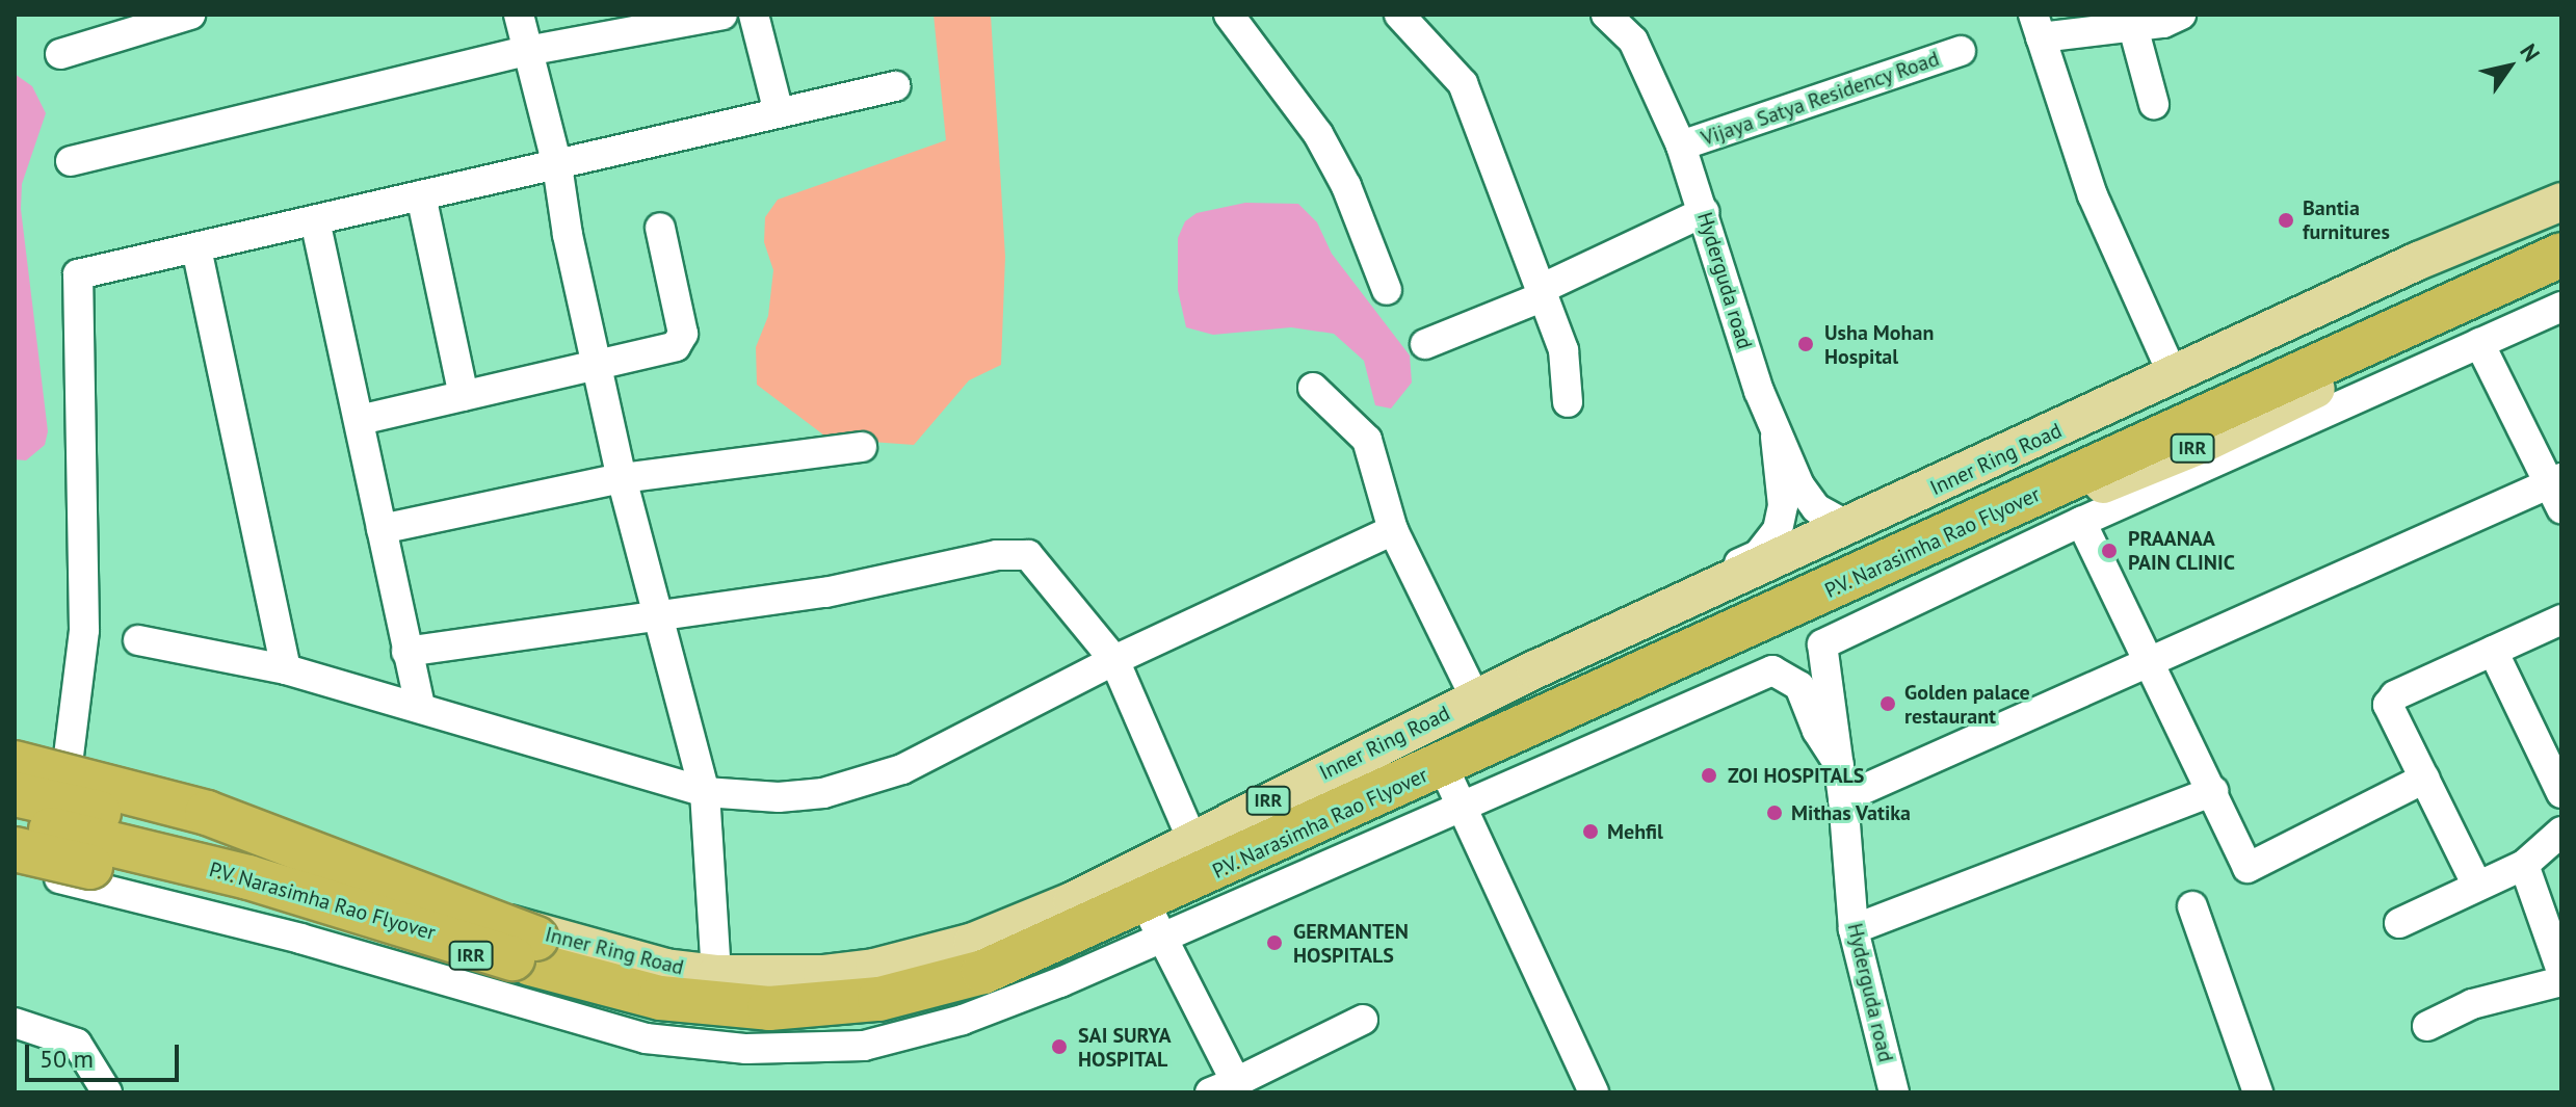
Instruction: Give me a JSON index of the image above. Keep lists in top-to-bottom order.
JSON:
{
  "streets": {
    "highway": ["P.V. Narasimha Rao Flyover"],
    "main road": ["IRR", "Inner Ring Road"],
    "street": ["Vijaya Satya Residency Road", "Hyderguda road"]
  },
  "crossings": [
    ["Vijaya Satya Residency Road", "Hyderguda road"],
    ["Hyderguda road", "Inner Ring Road"],
    ["IRR", "Inner Ring Road"],
    ["IRR", "P.V. Narasimha Rao Flyover"],
    ["Inner Ring Road", "P.V. Narasimha Rao Flyover"]
  ],
  "places": [
    "Bantia furnitures",
    "Usha Mohan Hospital",
    "PRAANAA PAIN CLINIC",
    "Golden palace restaurant",
    "ZOI HOSPITALS",
    "Mithas Vatika",
    "Mehfil",
    "GERMANTEN HOSPITALS",
    "SAI SURYA HOSPITAL"
  ],
  "scale_bar": "50 m",
  "north": "top right"
}
